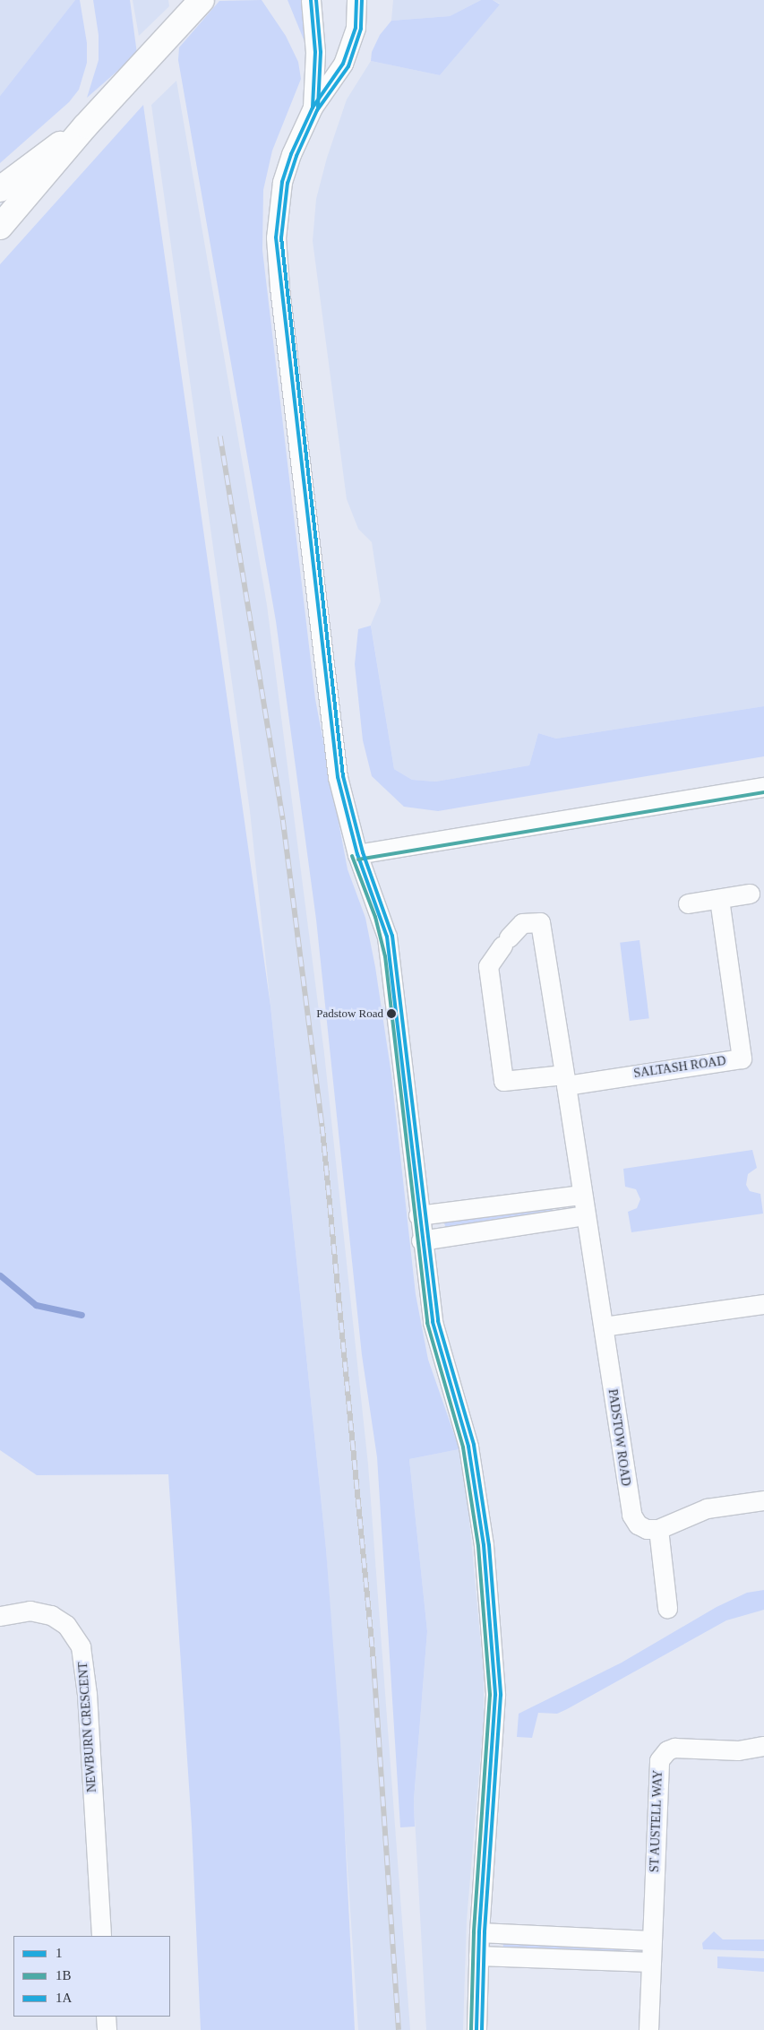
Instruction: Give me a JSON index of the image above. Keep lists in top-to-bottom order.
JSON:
{
  "streets": {
    "street": [
      "SALTASH ROAD",
      "PADSTOW ROAD",
      "NEWBURN CRESCENT",
      "ST AUSTELL WAY"
    ]
  },
  "crossings": [
    ["SALTASH ROAD", "PADSTOW ROAD"]
  ],
  "places": ["Padstow Road"],
  "lines": ["transit line 1", "transit line 1A", "transit line 1B"],
  "legend": ["1", "1B", "1A"]
}
